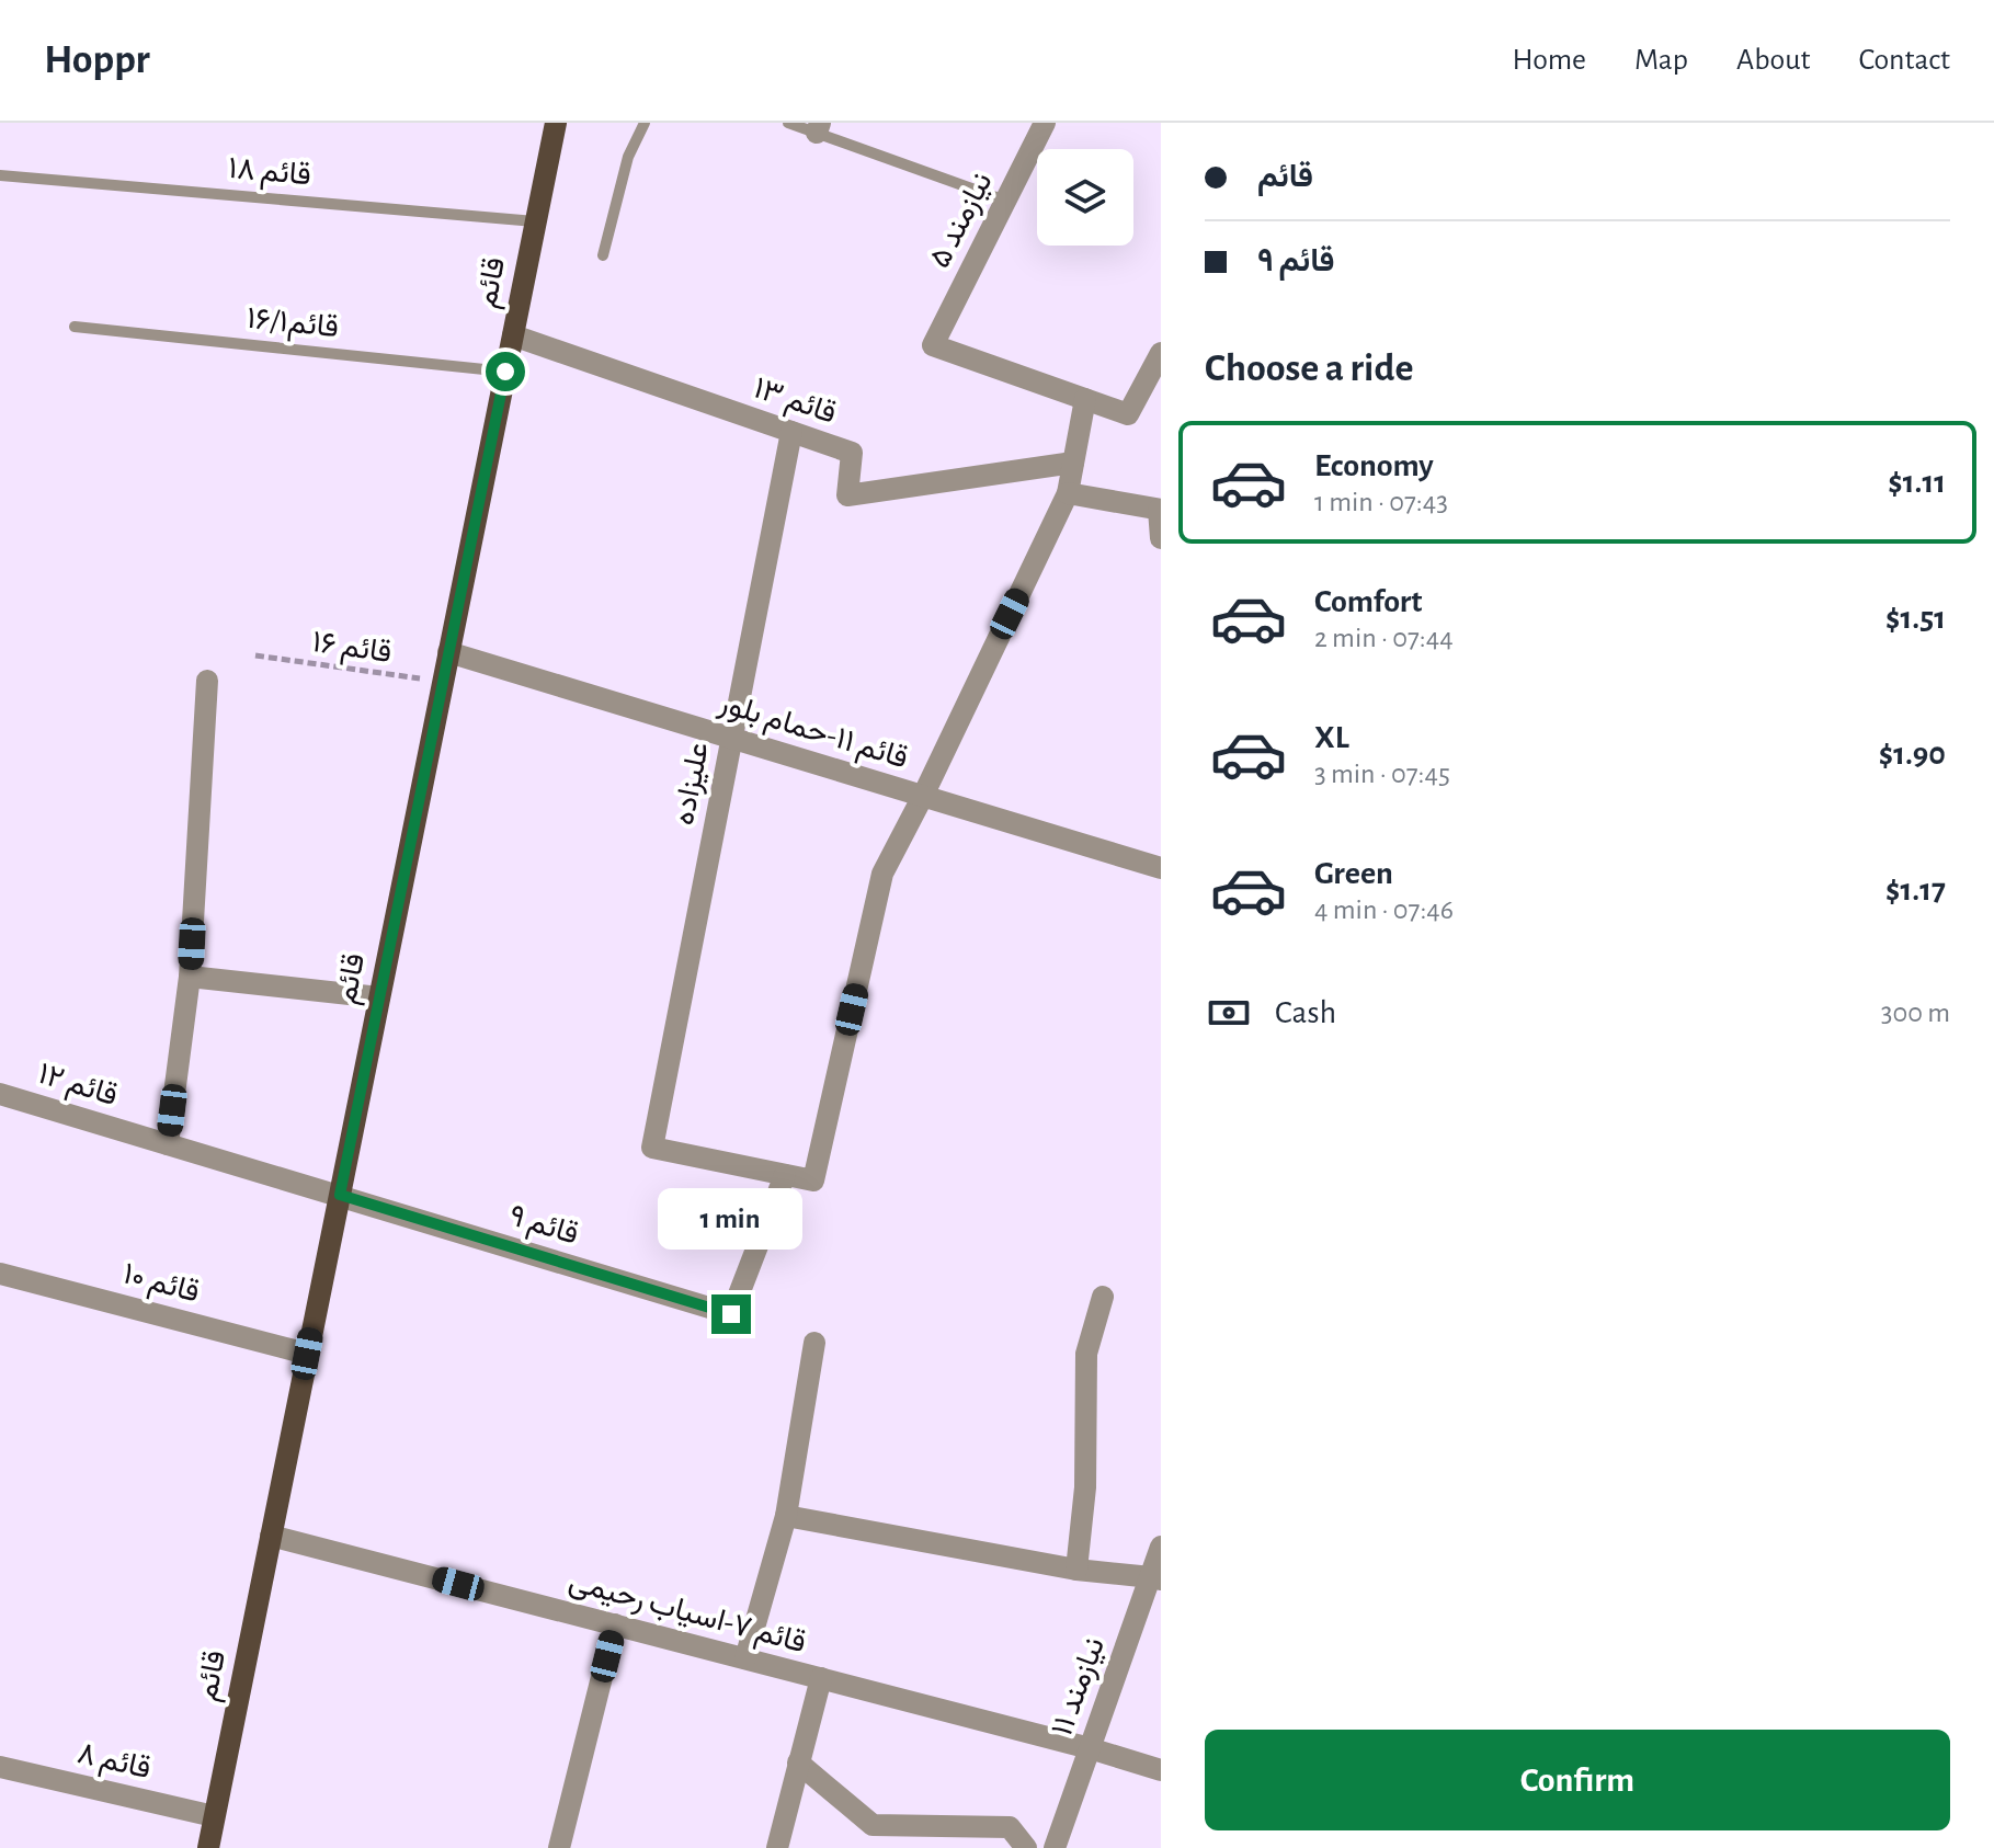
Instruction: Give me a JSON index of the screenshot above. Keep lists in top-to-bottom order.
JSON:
{
  "streets": {
    "main road": ["قائم"],
    "street": [
      "نیازمند ۵",
      "قائم ۱۳",
      "قائم ۱۱-حمام بلور",
      "علیزاده",
      "قائم ۱۲",
      "قائم ۹",
      "قائم ۱۰",
      "قائم ۷-اسیاب رحیمی",
      "نیازمند ۱۱",
      "قائم ۸"
    ],
    "lane": ["قائم ۱۸", "قائم۱۶/۱"],
    "path": ["قائم ۱۶"]
  },
  "crossings": [
    ["قائم ۱۸", "قائم"],
    ["قائم", "قائم۱۶/۱"],
    ["قائم", "قائم ۱۳"],
    ["قائم", "قائم ۱۶"],
    ["قائم", "قائم ۱۱-حمام بلور"],
    ["قائم", "قائم ۱۲"],
    ["قائم", "قائم ۹"],
    ["قائم", "قائم ۱۰"],
    ["قائم", "قائم ۷-اسیاب رحیمی"],
    ["قائم", "قائم ۸"],
    ["قائم ۱۳", "علیزاده"],
    ["قائم ۱۱-حمام بلور", "علیزاده"],
    ["علیزاده", "قائم ۹"],
    ["قائم ۱۲", "قائم ۹"],
    ["قائم ۷-اسیاب رحیمی", "نیازمند ۱۱"]
  ],
  "page": {
    "header": "Hoppr",
    "nav": [
      "Home",
      "Map",
      "About",
      "Contact"
    ],
    "banner": ["قائم", "قائم ۹"],
    "heading": "Choose a ride",
    "list": [
      {
        "name": "Economy",
        "note": "1 min · 07:43",
        "value": "$1.11"
      },
      {
        "name": "Comfort",
        "note": "2 min · 07:44",
        "value": "$1.51"
      },
      {
        "name": "XL",
        "note": "3 min · 07:45",
        "value": "$1.90"
      },
      {
        "name": "Green",
        "note": "4 min · 07:46",
        "value": "$1.17"
      }
    ],
    "pay": ["Cash", "300 m"],
    "bubble": "1 min",
    "buttons": "Confirm"
  }
}
